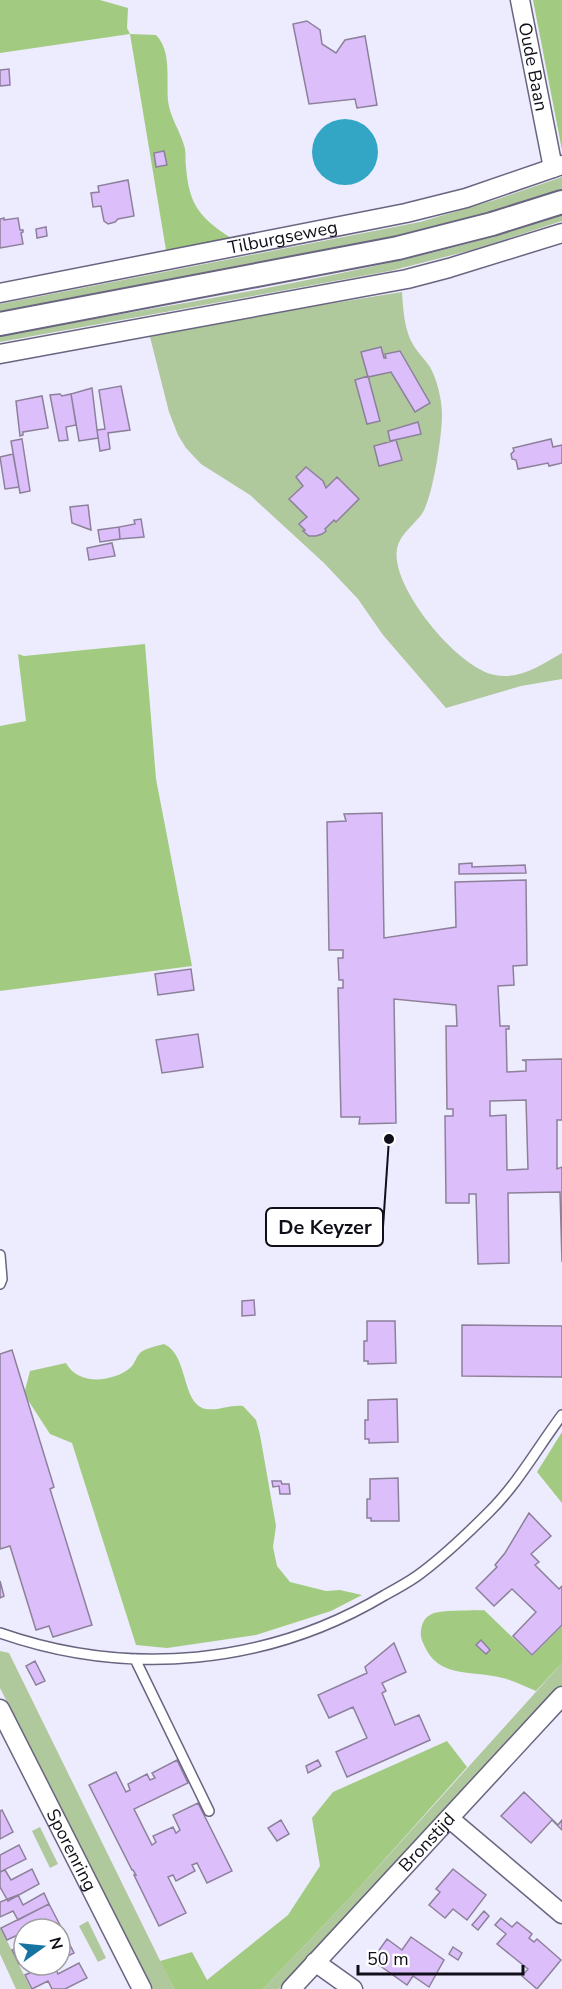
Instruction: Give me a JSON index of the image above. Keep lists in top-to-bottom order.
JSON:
{
  "streets": {
    "street": [
      "Oude Baan",
      "Tilburgseweg",
      "Bronstijd",
      "Sporenring"
    ]
  },
  "crossings": [
    ["Oude Baan", "Tilburgseweg"]
  ],
  "places": ["De Keyzer"],
  "scale_bar": "50 m",
  "north": "right"
}
